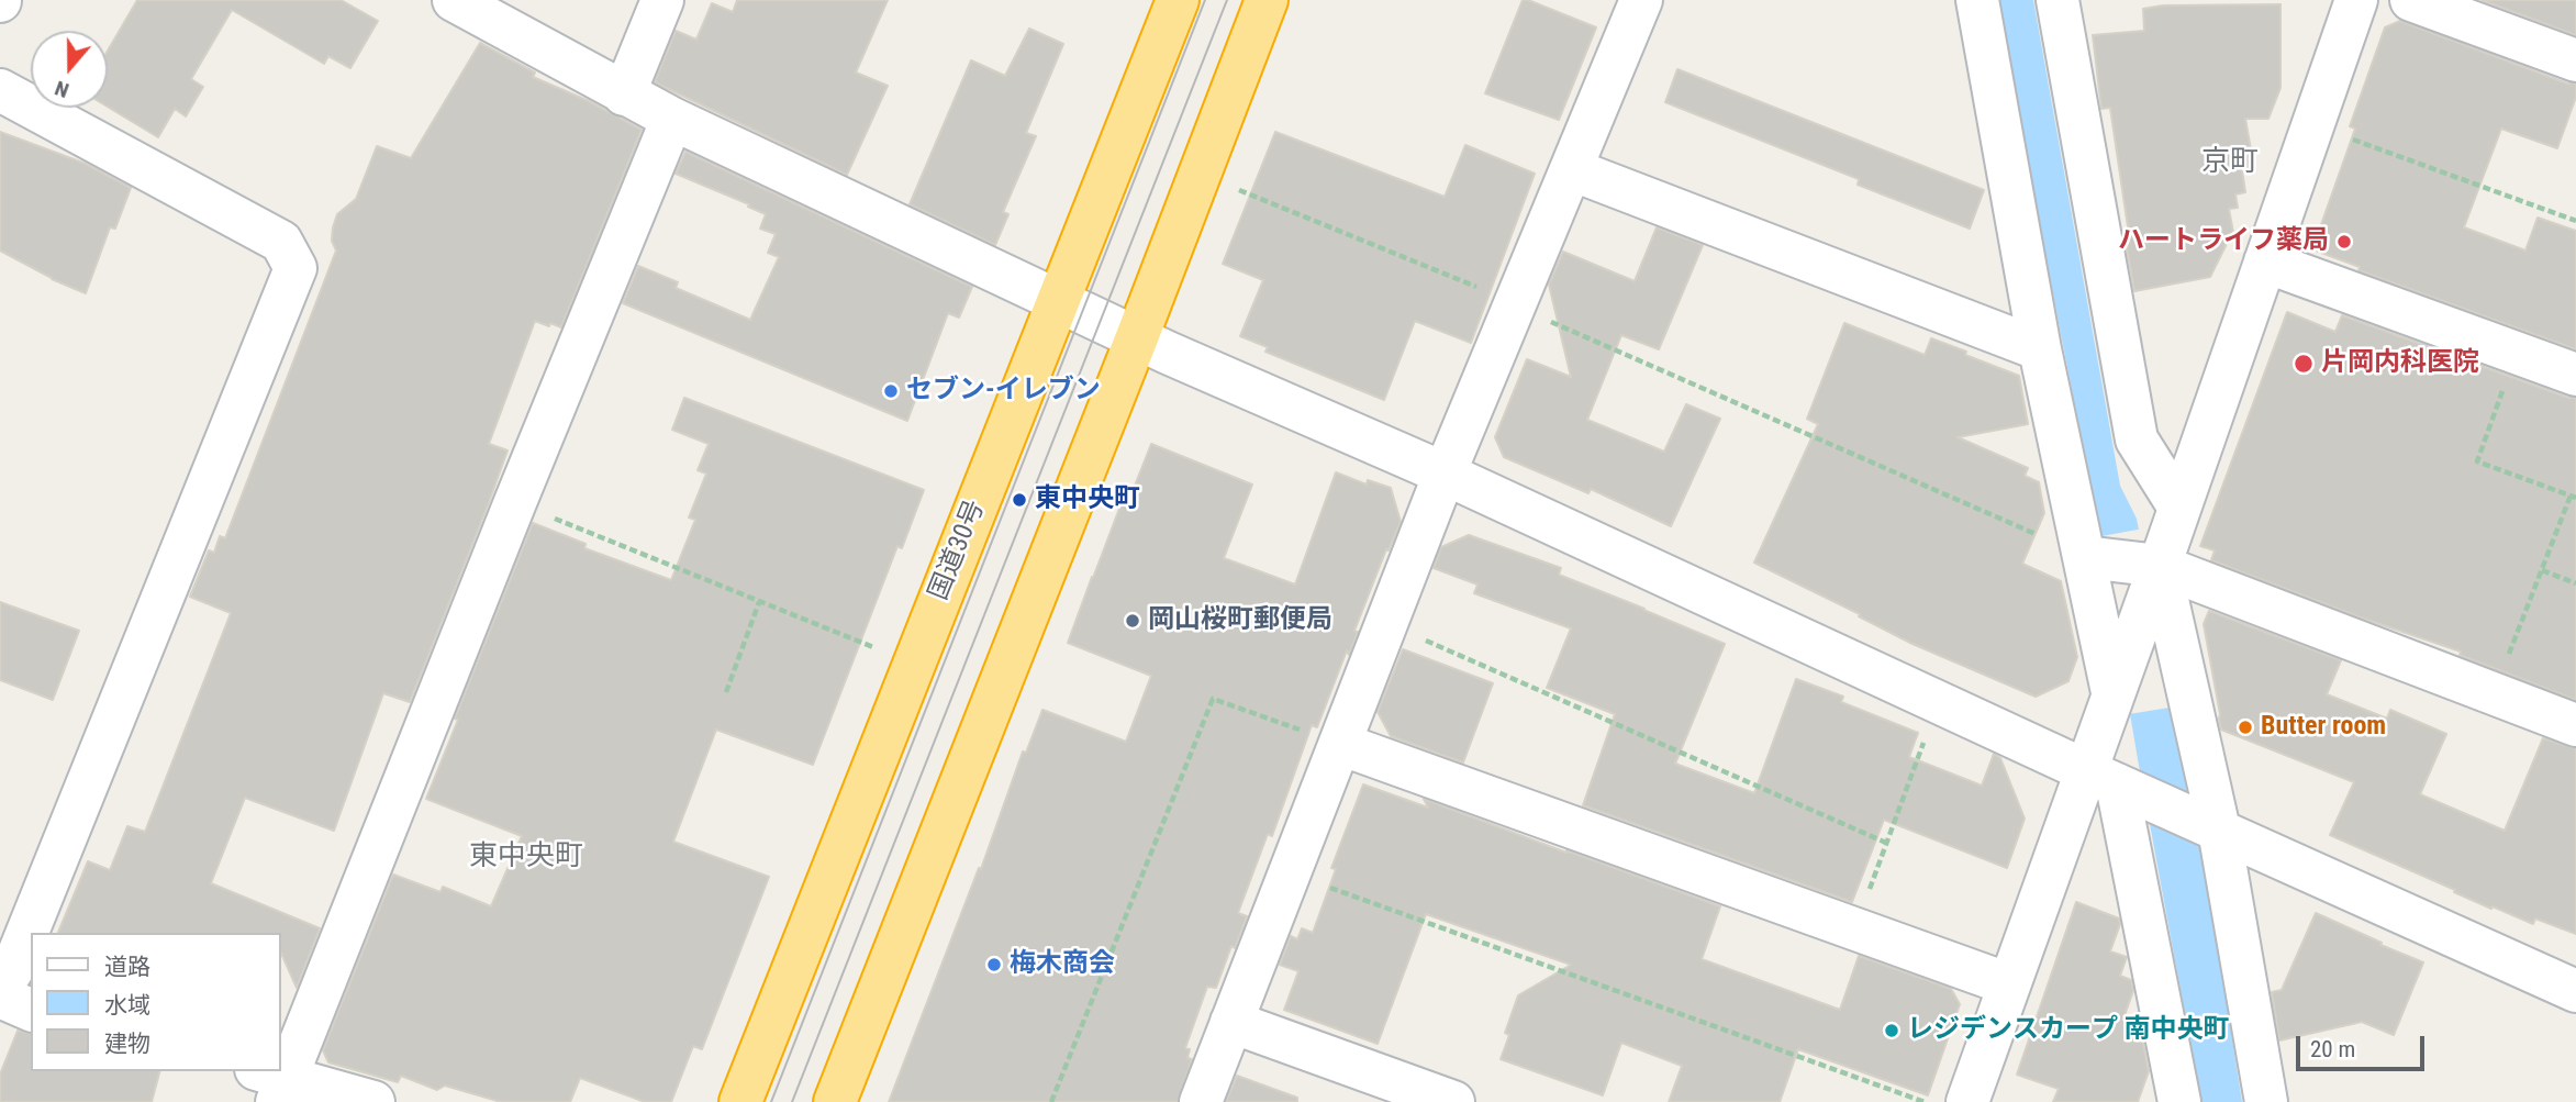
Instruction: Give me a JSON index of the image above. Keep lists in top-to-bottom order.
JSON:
{
  "streets": {
    "highway": ["国道30号"]
  },
  "districts": ["京町", "東中央町"],
  "places": [
    "ハートライフ薬局",
    "片岡内科医院",
    "セブン-イレブン",
    "東中央町",
    "岡山桜町郵便局",
    "Butter room",
    "梅木商会",
    "レジデンスカープ 南中央町"
  ],
  "legend": ["道路", "水域", "建物"],
  "scale_bar": "20 m",
  "north": "bottom"
}
